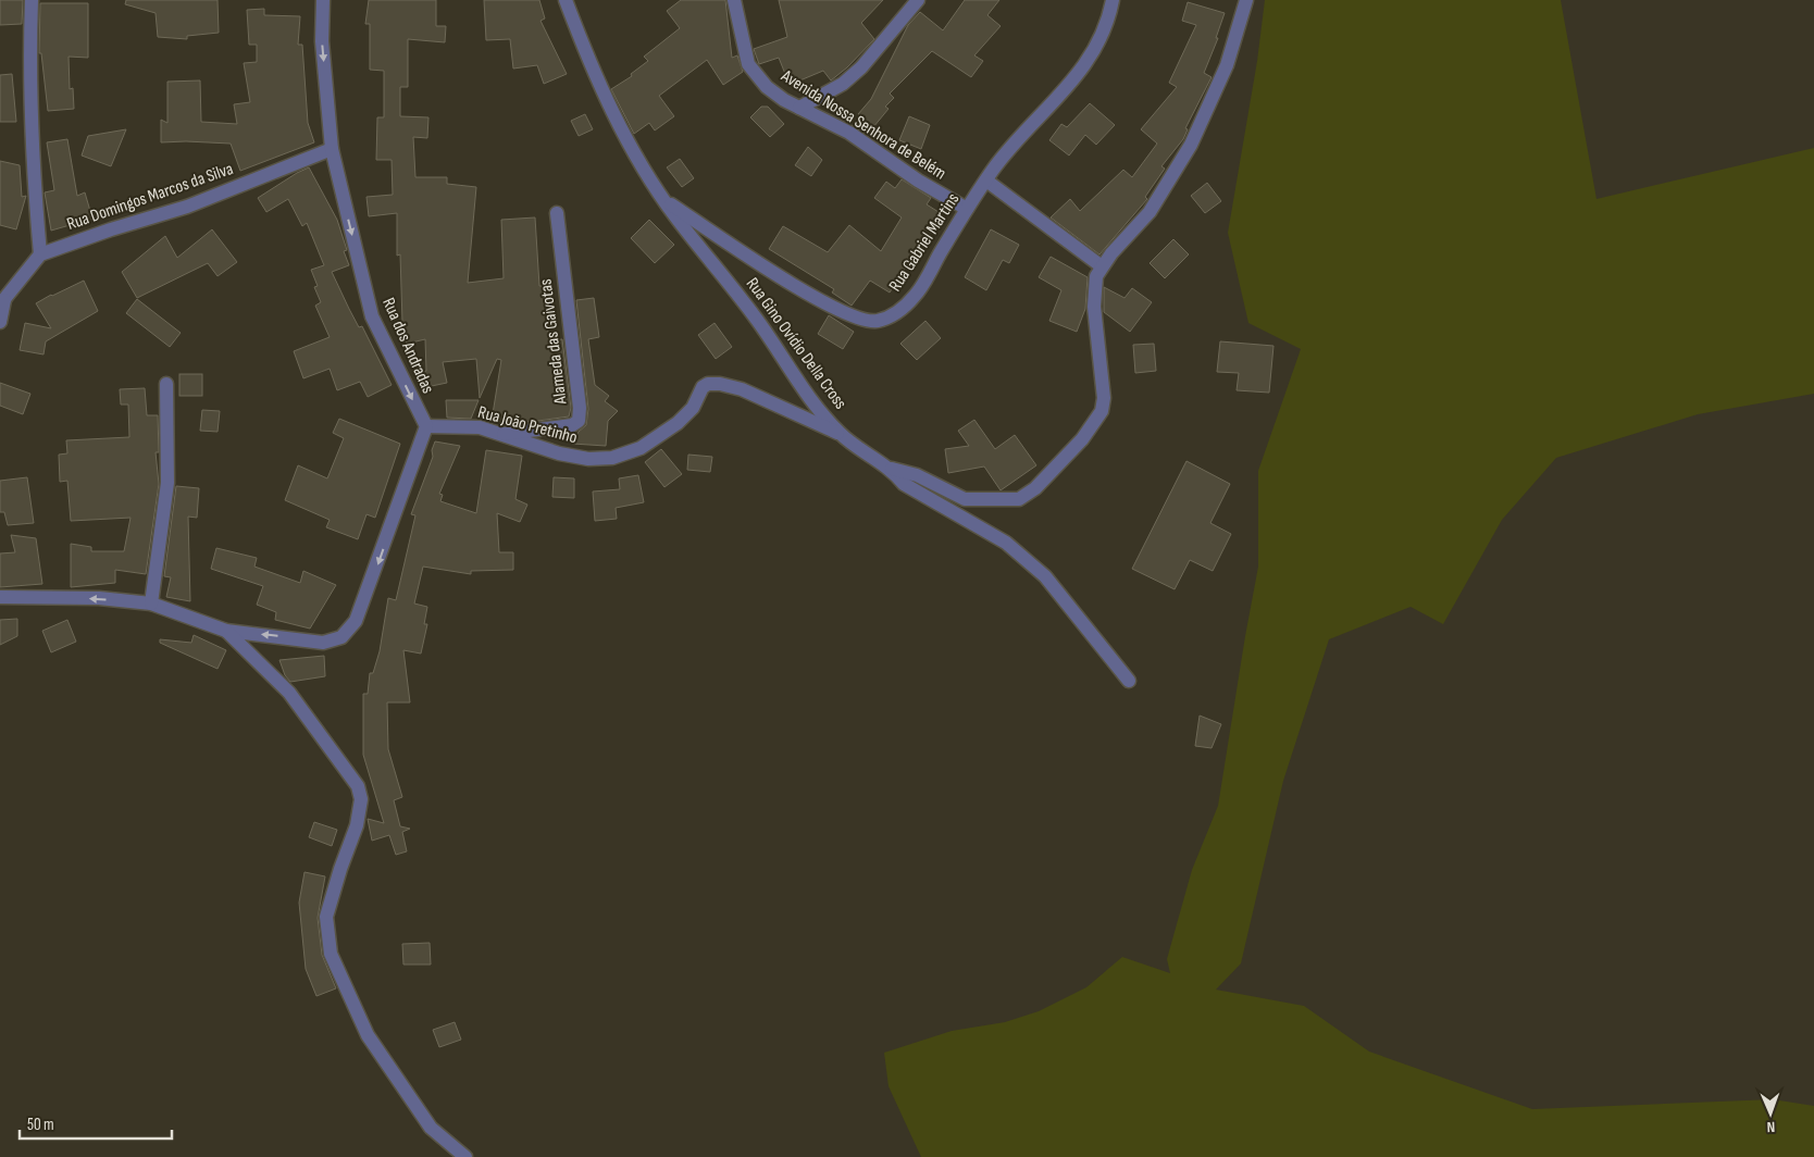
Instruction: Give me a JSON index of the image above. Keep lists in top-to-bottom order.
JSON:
{
  "streets": {
    "street": [
      "Avenida Nossa Senhora de Belém",
      "Rua Domingos Marcos da Silva",
      "Rua Gabriel Martins",
      "Alameda das Gaivotas",
      "Rua Gino Ovídio Della Cross",
      "Rua dos Andradas",
      "Rua João Pretinho"
    ]
  },
  "crossings": [
    ["Avenida Nossa Senhora de Belém", "Rua Gabriel Martins"],
    ["Rua Domingos Marcos da Silva", "Rua dos Andradas"],
    ["Rua Gabriel Martins", "Rua Gino Ovídio Della Cross"],
    ["Alameda das Gaivotas", "Rua João Pretinho"],
    ["Rua Gino Ovídio Della Cross", "Rua João Pretinho"],
    ["Rua dos Andradas", "Rua João Pretinho"]
  ],
  "one_way": ["Rua dos Andradas"],
  "scale_bar": "50 m",
  "north": "bottom"
}
